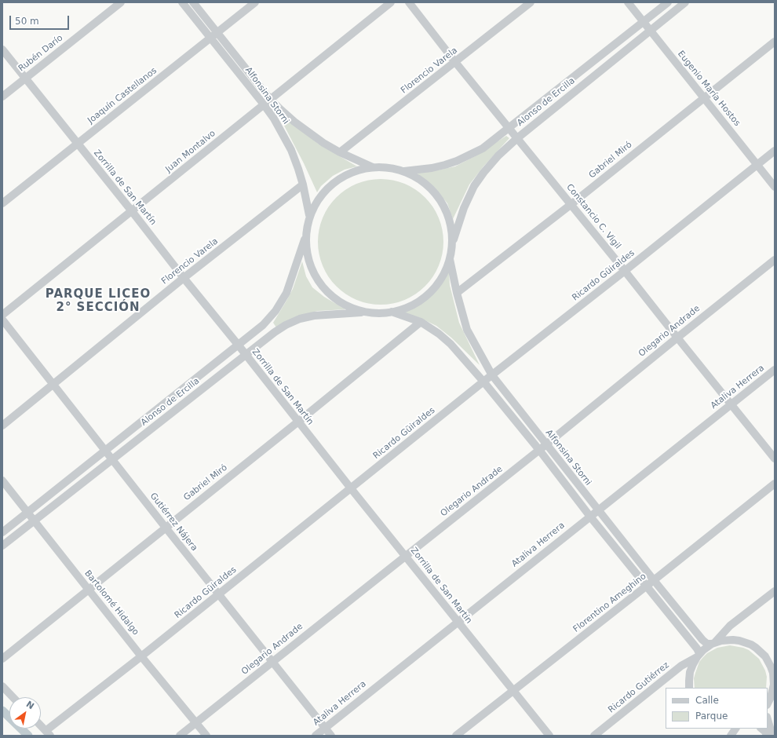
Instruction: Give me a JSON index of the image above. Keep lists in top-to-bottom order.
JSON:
{
  "streets": {
    "street": [
      "Rubén Darío",
      "Florencio Varela",
      "Eugenio María Hostos",
      "Joaquín Castellanos",
      "Alfonsina Storni",
      "Alonso de Ercilla",
      "Juan Montalvo",
      "Gabriel Miró",
      "Zorrilla de San Martín",
      "Constancio C. Vigil",
      "Ricardo Güiraldes",
      "Olegario Andrade",
      "Ataliva Herrera",
      "Gutiérrez Nájera",
      "Bartolomé Hidalgo",
      "Florentino Ameghino",
      "Ricardo Gutiérrez"
    ]
  },
  "crossings": [
    ["Rubén Darío", "Zorrilla de San Martín"],
    ["Florencio Varela", "Alfonsina Storni"],
    ["Florencio Varela", "Zorrilla de San Martín"],
    ["Florencio Varela", "Constancio C. Vigil"],
    ["Florencio Varela", "Gutiérrez Nájera"],
    ["Eugenio María Hostos", "Alonso de Ercilla"],
    ["Eugenio María Hostos", "Gabriel Miró"],
    ["Eugenio María Hostos", "Ricardo Güiraldes"],
    ["Joaquín Castellanos", "Alfonsina Storni"],
    ["Joaquín Castellanos", "Zorrilla de San Martín"],
    ["Alfonsina Storni", "Juan Montalvo"],
    ["Alfonsina Storni", "Gabriel Miró"],
    ["Alfonsina Storni", "Ricardo Güiraldes"],
    ["Alfonsina Storni", "Olegario Andrade"],
    ["Alfonsina Storni", "Ataliva Herrera"],
    ["Alfonsina Storni", "Florentino Ameghino"],
    ["Alonso de Ercilla", "Zorrilla de San Martín"],
    ["Alonso de Ercilla", "Constancio C. Vigil"],
    ["Alonso de Ercilla", "Gutiérrez Nájera"],
    ["Alonso de Ercilla", "Bartolomé Hidalgo"],
    ["Juan Montalvo", "Zorrilla de San Martín"],
    ["Gabriel Miró", "Zorrilla de San Martín"],
    ["Gabriel Miró", "Constancio C. Vigil"],
    ["Gabriel Miró", "Gutiérrez Nájera"],
    ["Gabriel Miró", "Bartolomé Hidalgo"],
    ["Zorrilla de San Martín", "Ricardo Güiraldes"],
    ["Zorrilla de San Martín", "Olegario Andrade"],
    ["Zorrilla de San Martín", "Ataliva Herrera"],
    ["Zorrilla de San Martín", "Florentino Ameghino"],
    ["Constancio C. Vigil", "Ricardo Güiraldes"],
    ["Constancio C. Vigil", "Olegario Andrade"],
    ["Constancio C. Vigil", "Ataliva Herrera"],
    ["Ricardo Güiraldes", "Gutiérrez Nájera"],
    ["Ricardo Güiraldes", "Bartolomé Hidalgo"],
    ["Olegario Andrade", "Gutiérrez Nájera"],
    ["Olegario Andrade", "Bartolomé Hidalgo"],
    ["Ataliva Herrera", "Gutiérrez Nájera"]
  ],
  "districts": ["PARQUE LICEO 2° SECCIÓN"],
  "legend": ["Calle", "Parque"],
  "scale_bar": "50 m",
  "north": "top right"
}
